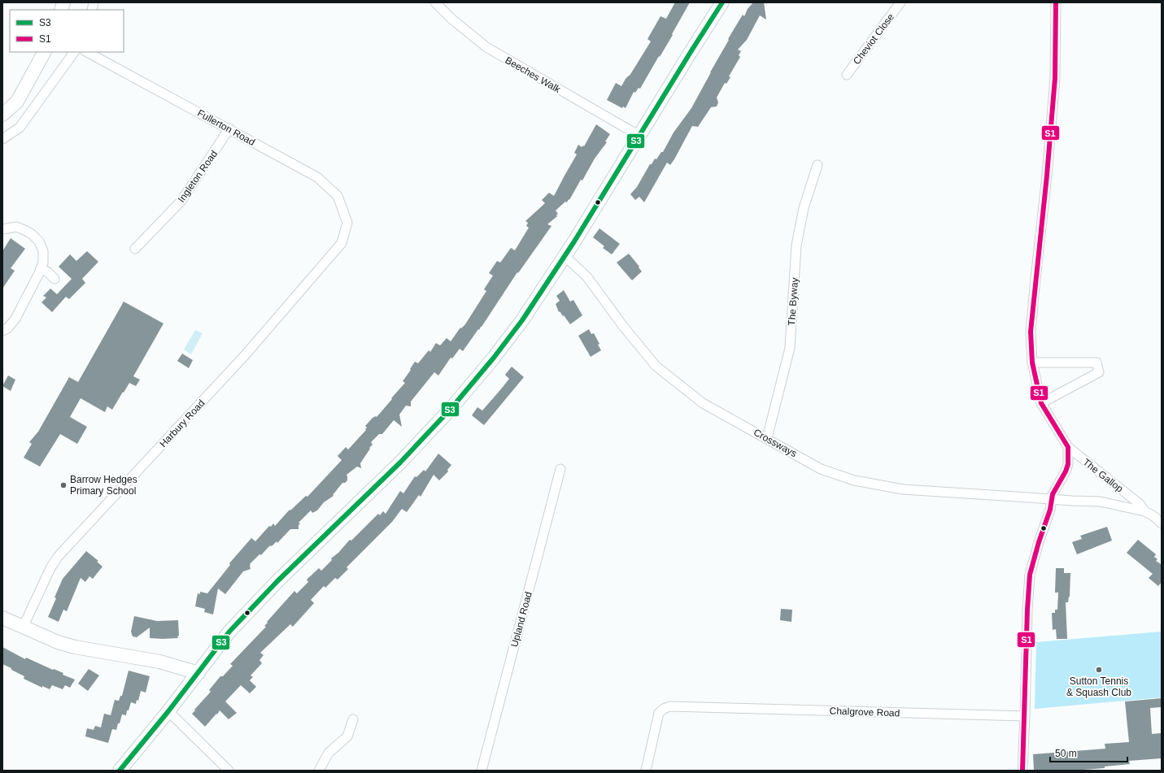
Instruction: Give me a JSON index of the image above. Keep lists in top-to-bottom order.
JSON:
{
  "streets": {
    "street": [
      "Cheviot Close",
      "Beeches Walk",
      "Fullerton Road",
      "Ingleton Road",
      "The Byway",
      "Harbury Road",
      "Crossways",
      "The Gallop",
      "Upland Road",
      "Chalgrove Road"
    ]
  },
  "crossings": [
    ["Fullerton Road", "Ingleton Road"],
    ["Fullerton Road", "Harbury Road"],
    ["The Byway", "Crossways"],
    ["Crossways", "The Gallop"]
  ],
  "places": ["Barrow Hedges Primary School", "Sutton Tennis & Squash Club"],
  "lines": ["transit line S3", "transit line S1"],
  "legend": ["S3", "S1"],
  "scale_bar": "50 m"
}
